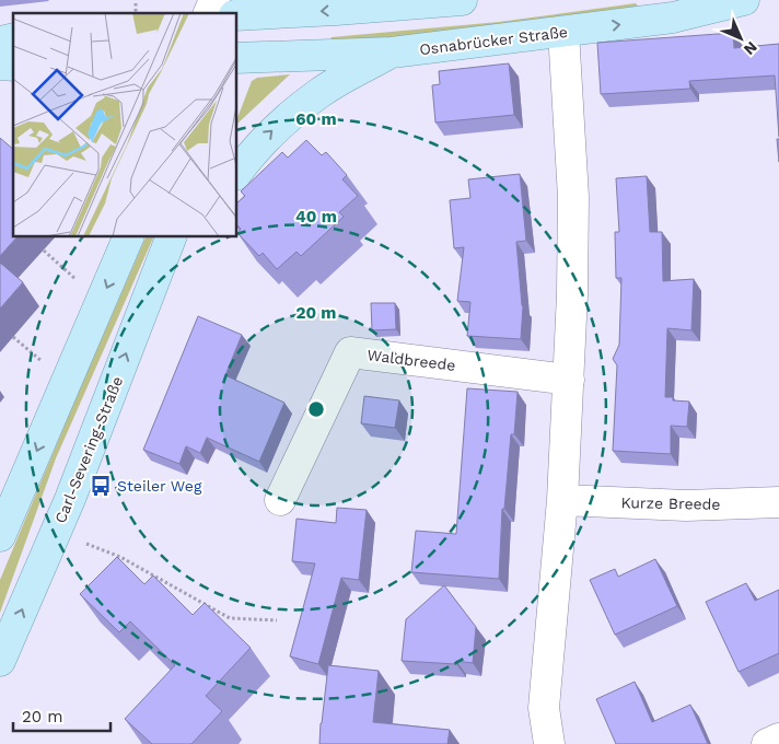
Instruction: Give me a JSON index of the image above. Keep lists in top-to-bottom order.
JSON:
{
  "streets": {
    "main road": ["Osnabrücker Straße", "Carl-Severing-Straße"],
    "street": ["Waldbreede", "Kurze Breede"]
  },
  "one_way": ["Osnabrücker Straße"],
  "places": {
    "bus stop": ["Steiler Weg"]
  },
  "scale_bar": "20 m",
  "north": "bottom right",
  "rings": ["60 m", "40 m", "20 m"]
}
